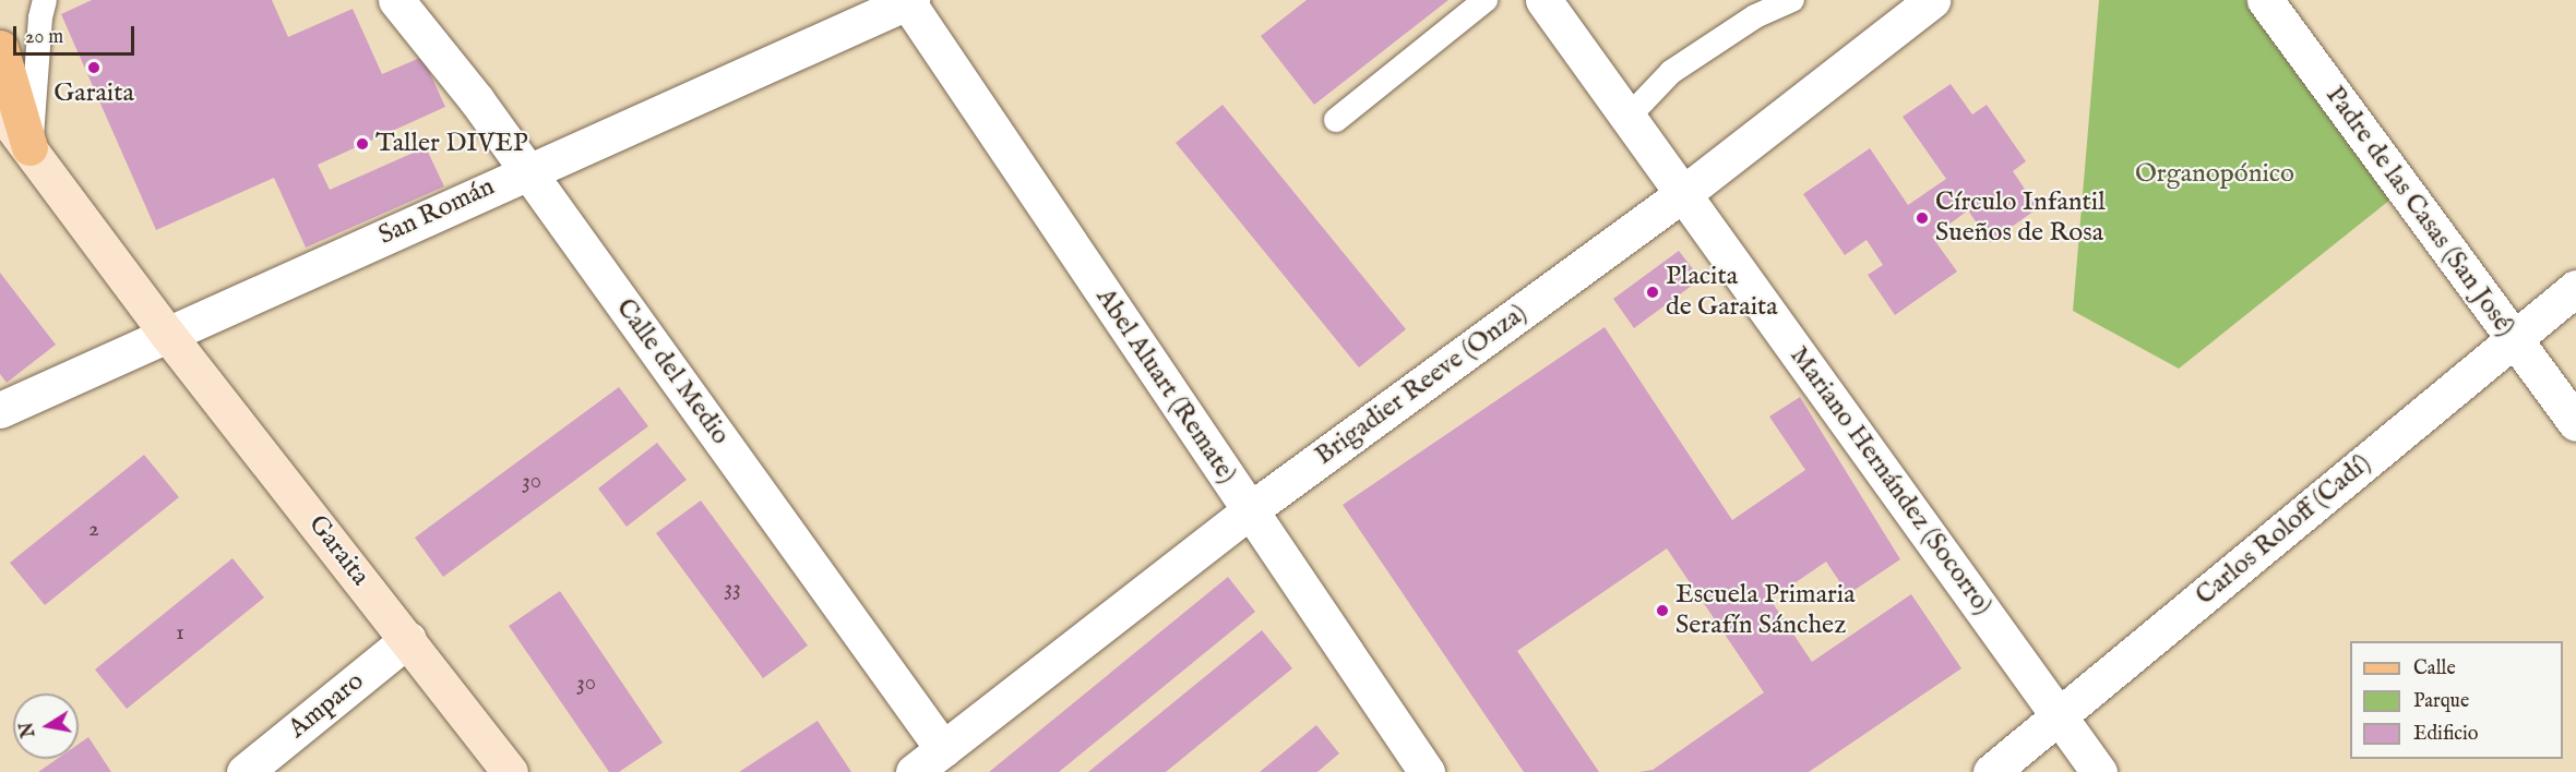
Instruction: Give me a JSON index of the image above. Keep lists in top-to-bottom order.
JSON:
{
  "streets": {
    "main road": ["Garaita"],
    "street": [
      "San Román",
      "Padre de las Casas (San José)",
      "Calle del Medio",
      "Brigadier Reeve (Onza)",
      "Abel Aluart (Remate)",
      "Mariano Hernández (Socorro)",
      "Carlos Roloff (Cadí)",
      "Amparo"
    ]
  },
  "crossings": [
    ["San Román", "Calle del Medio"],
    ["San Román", "Abel Aluart (Remate)"],
    ["San Román", "Garaita"],
    ["Padre de las Casas (San José)", "Carlos Roloff (Cadí)"],
    ["Calle del Medio", "Brigadier Reeve (Onza)"],
    ["Brigadier Reeve (Onza)", "Abel Aluart (Remate)"],
    ["Brigadier Reeve (Onza)", "Mariano Hernández (Socorro)"],
    ["Mariano Hernández (Socorro)", "Carlos Roloff (Cadí)"],
    ["Garaita", "Amparo"]
  ],
  "parks": ["Organopónico"],
  "places": [
    "Garaita",
    "Taller DIVEP",
    "Círculo Infantil Sueños de Rosa",
    "Placita de Garaita",
    "Escuela Primaria Serafín Sánchez"
  ],
  "house_numbers": [
    "30",
    "2",
    "33",
    "1",
    "30"
  ],
  "legend": ["Calle", "Parque", "Edificio"],
  "scale_bar": "20 m",
  "north": "left"
}
